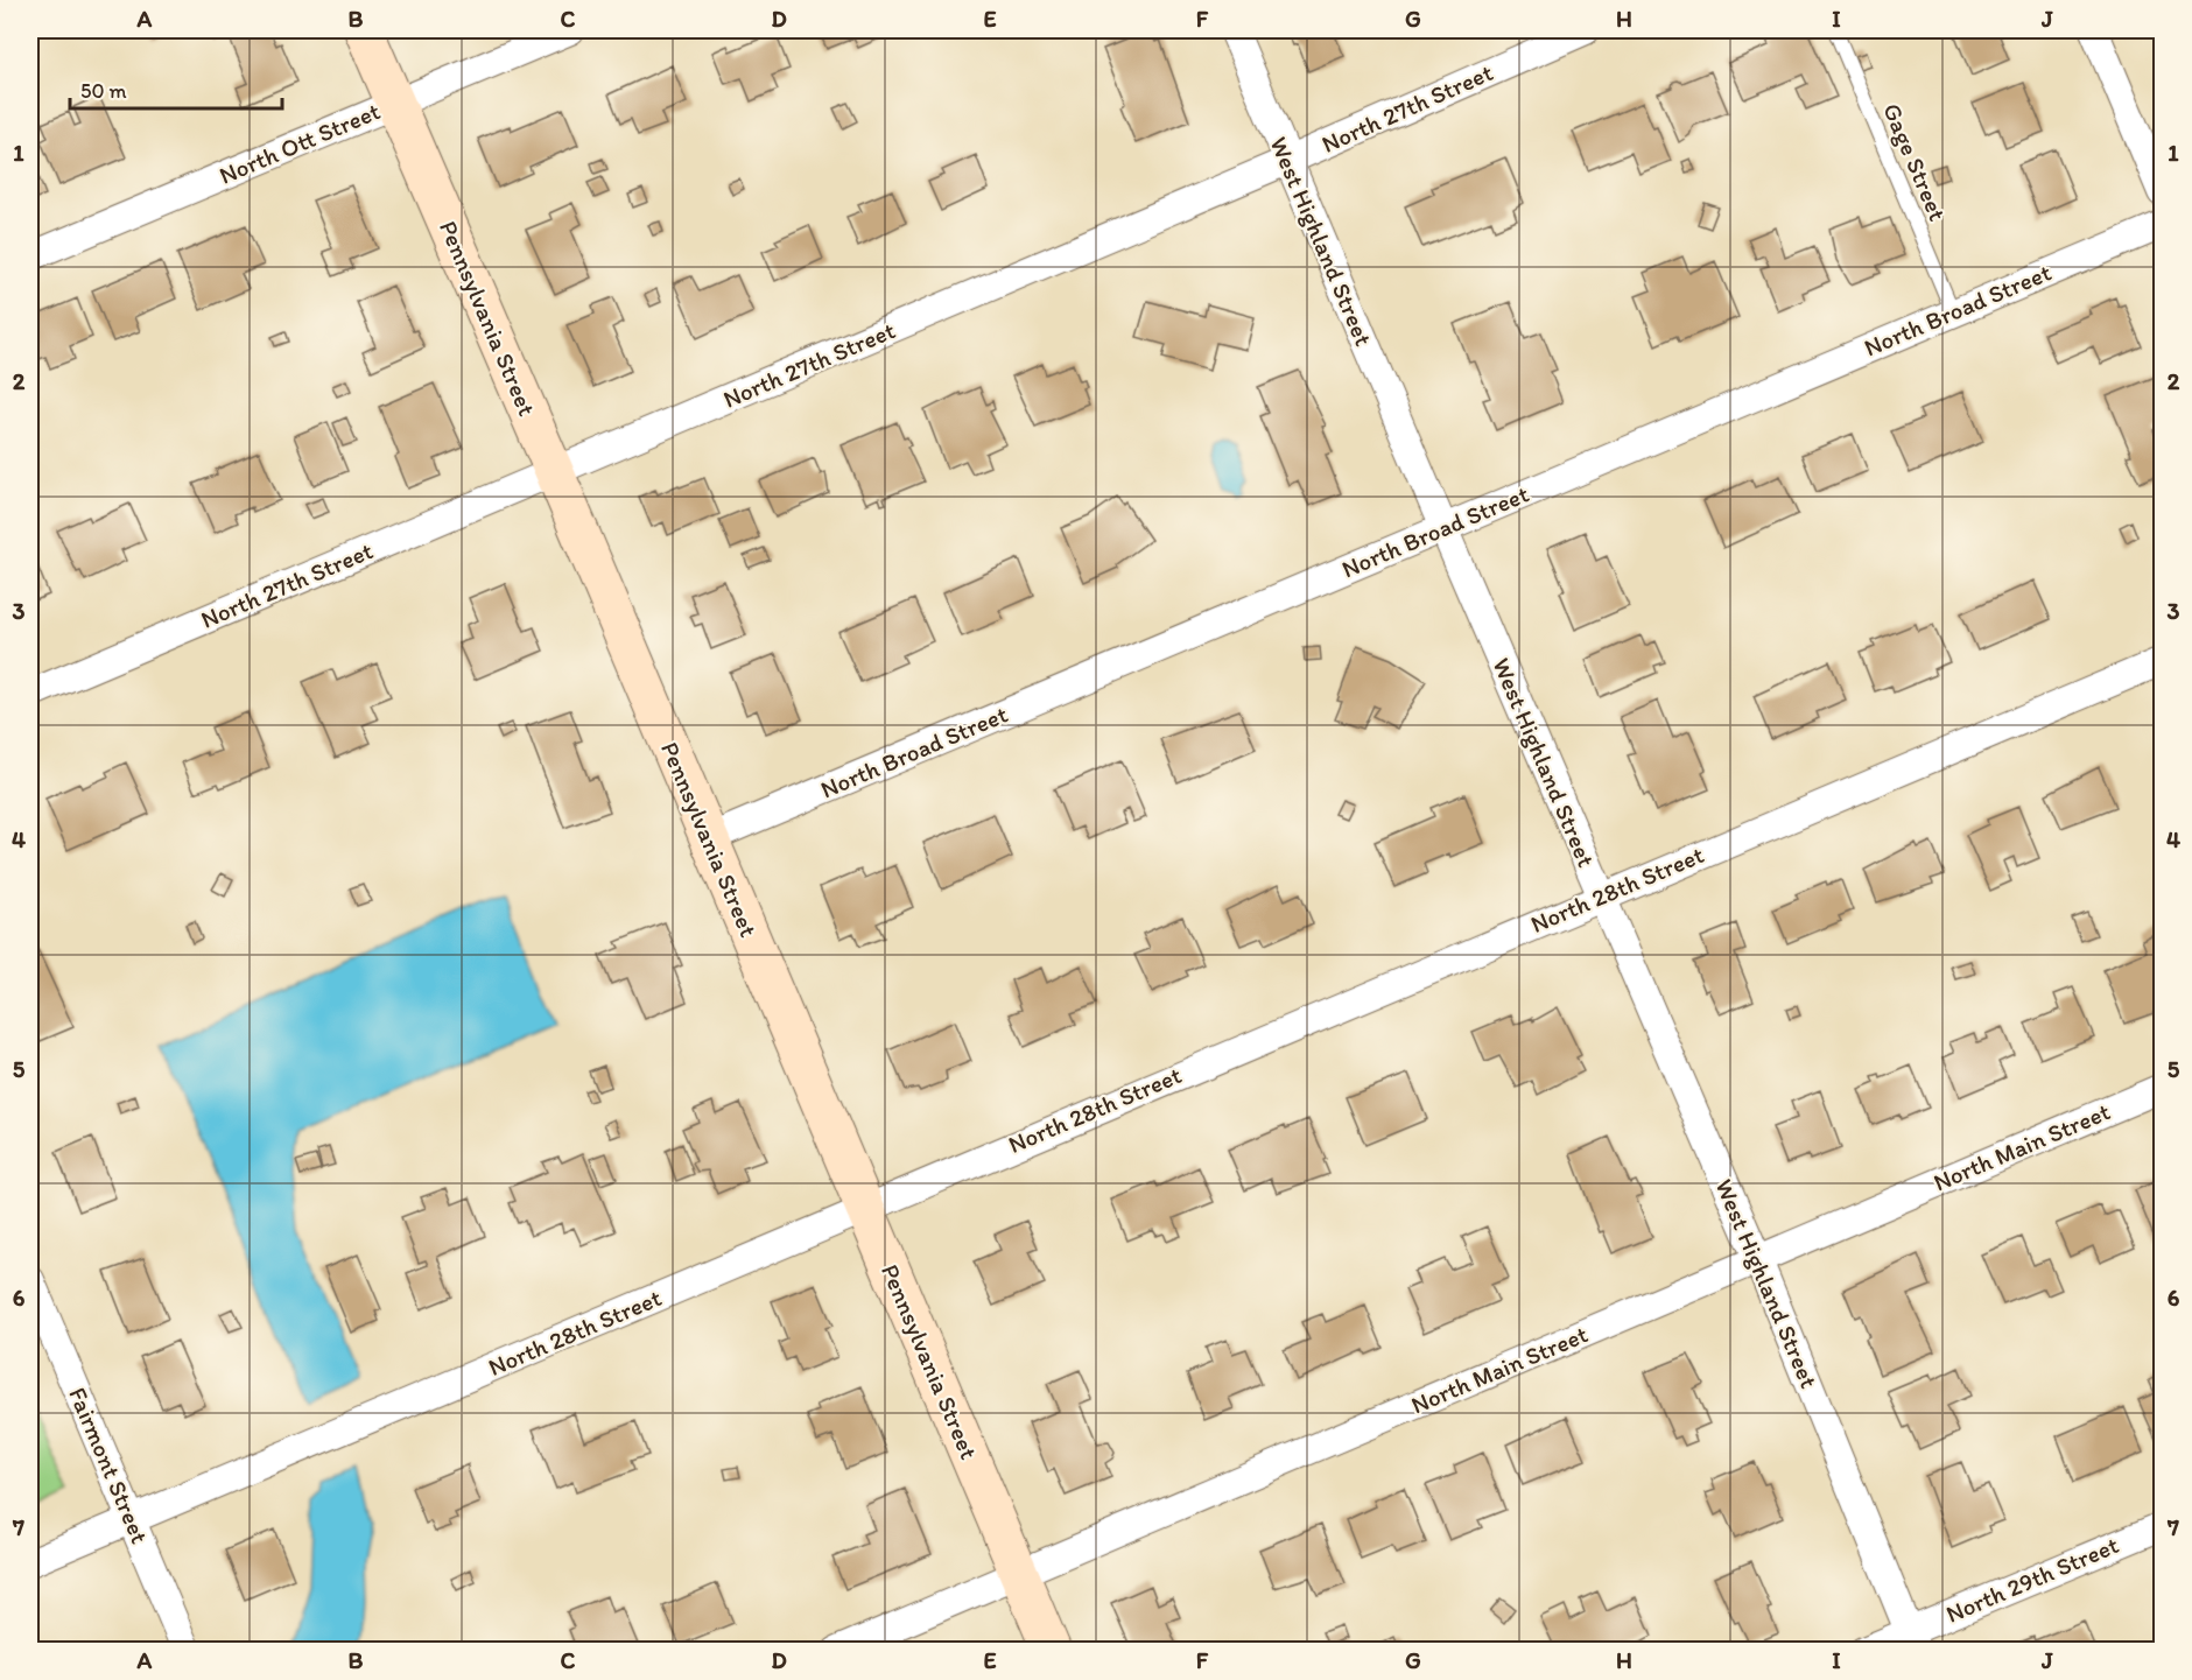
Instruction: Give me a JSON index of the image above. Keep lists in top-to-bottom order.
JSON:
{
  "streets": {
    "street": [
      "North 27th Street",
      "North Ott Street",
      "West Highland Street",
      "North Broad Street",
      "Pennsylvania Street",
      "North 28th Street",
      "North Main Street",
      "Fairmont Street",
      "North 29th Street"
    ],
    "lane": ["Gage Street"]
  },
  "crossings": [
    ["North 27th Street", "West Highland Street"],
    ["North 27th Street", "Pennsylvania Street"],
    ["North Ott Street", "Pennsylvania Street"],
    ["Gage Street", "North Broad Street"],
    ["West Highland Street", "North Broad Street"],
    ["West Highland Street", "North 28th Street"],
    ["West Highland Street", "North Main Street"],
    ["West Highland Street", "North 29th Street"],
    ["North Broad Street", "Pennsylvania Street"],
    ["Pennsylvania Street", "North 28th Street"],
    ["Pennsylvania Street", "North Main Street"],
    ["North 28th Street", "Fairmont Street"]
  ],
  "scale_bar": "50 m",
  "grid": {
    "columns": [
      "A",
      "B",
      "C",
      "D",
      "E",
      "F",
      "G",
      "H",
      "I",
      "J"
    ],
    "rows": [
      "1",
      "2",
      "3",
      "4",
      "5",
      "6",
      "7"
    ]
  }
}
